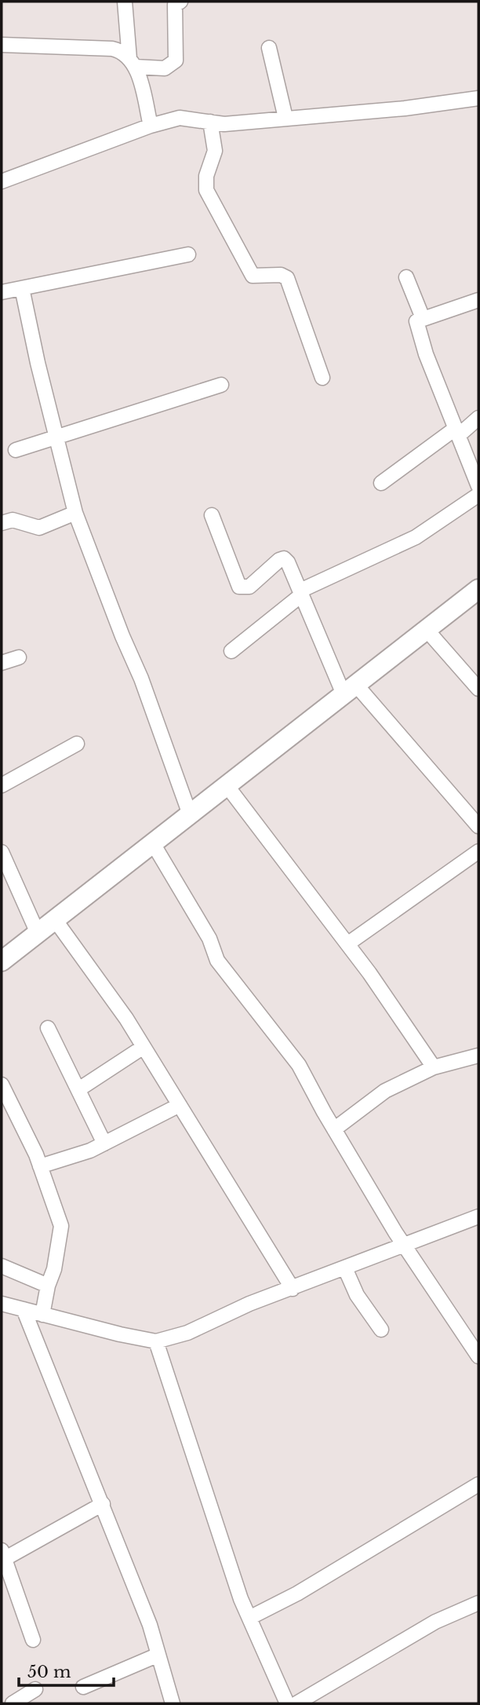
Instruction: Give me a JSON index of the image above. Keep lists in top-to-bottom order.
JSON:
{
  "scale_bar": "50 m"
}
